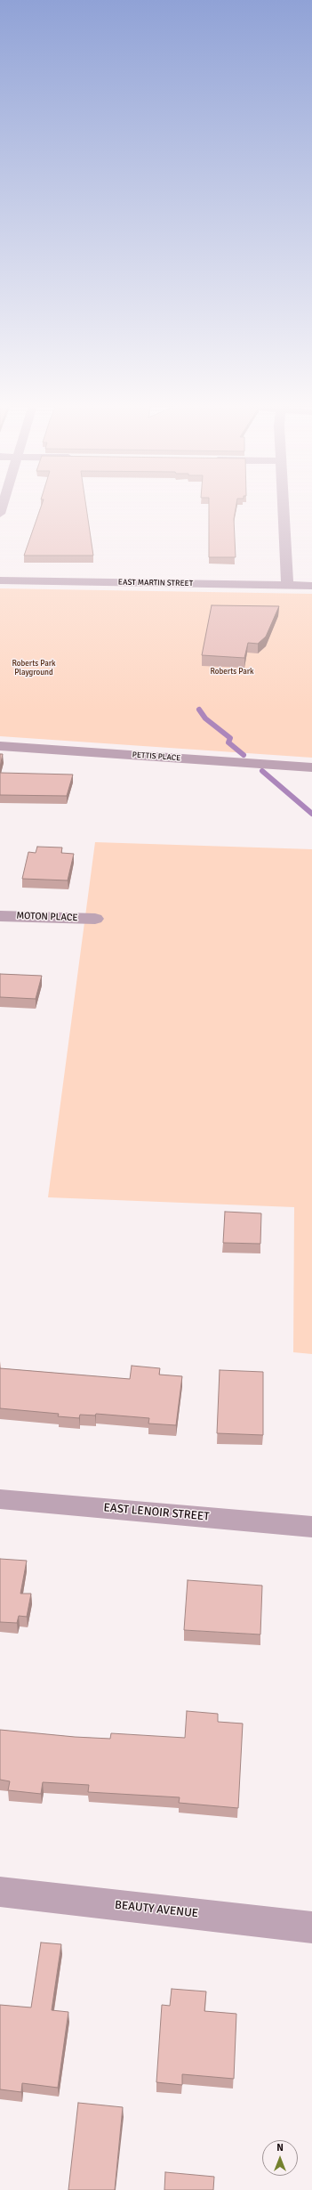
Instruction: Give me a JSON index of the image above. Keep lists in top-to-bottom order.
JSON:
{
  "streets": {
    "street": [
      "EAST MARTIN STREET",
      "PETTIS PLACE",
      "MOTON PLACE",
      "EAST LENOIR STREET",
      "BEAUTY AVENUE"
    ]
  },
  "parks": ["Roberts Park Playground", "Roberts Park"],
  "north": "top"
}
